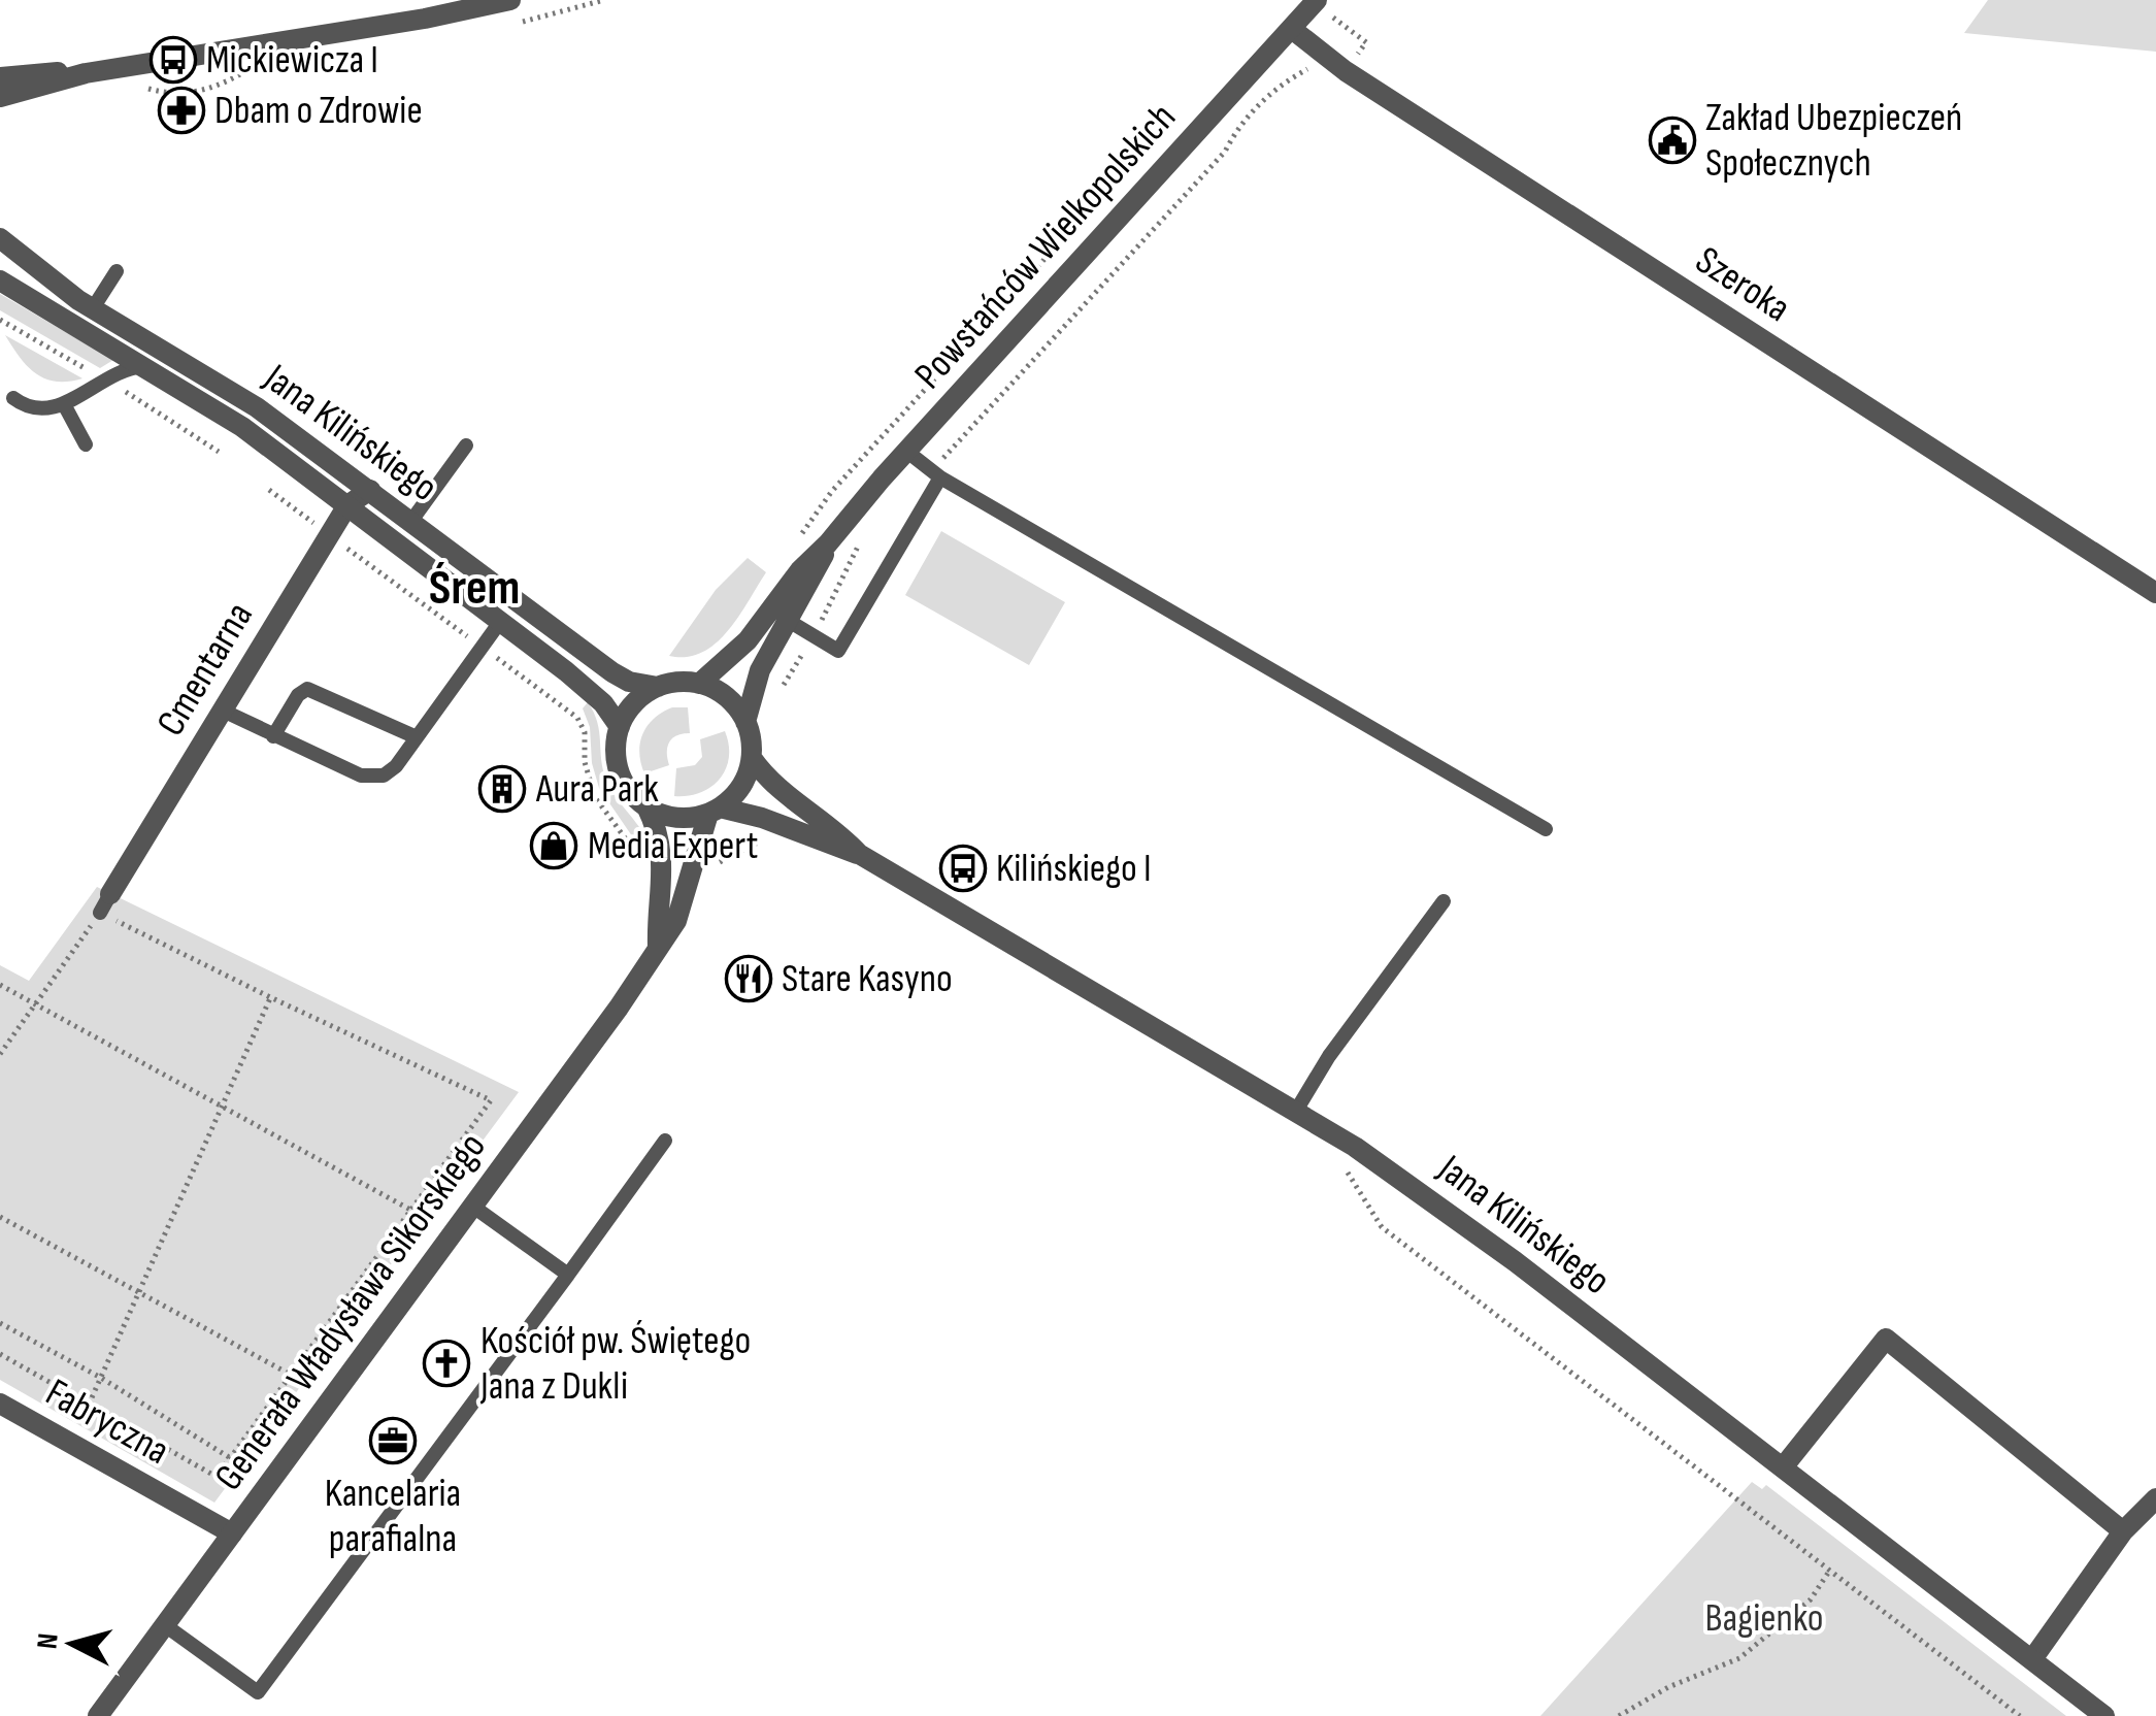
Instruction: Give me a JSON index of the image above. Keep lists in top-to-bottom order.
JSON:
{
  "streets": {
    "street": [
      "Powstańców Wielkopolskich",
      "Szeroka",
      "Jana Kilińskiego",
      "Cmentarna",
      "Generała Władysława Sikorskiego",
      "Fabryczna"
    ]
  },
  "crossings": [
    ["Powstańców Wielkopolskich", "Szeroka"],
    ["Powstańców Wielkopolskich", "Jana Kilińskiego"],
    ["Powstańców Wielkopolskich", "Generała Władysława Sikorskiego"],
    ["Jana Kilińskiego", "Cmentarna"],
    ["Jana Kilińskiego", "Generała Władysława Sikorskiego"],
    ["Generała Władysława Sikorskiego", "Fabryczna"]
  ],
  "districts": ["Śrem"],
  "parks": ["Bagienko"],
  "places": {
    "bus stop": ["Mickiewicza I", "Kilińskiego I"],
    "pharmacy": ["Dbam o Zdrowie"],
    "public building": ["Zakład Ubezpieczeń Społecznych"],
    "building": ["Aura Park"],
    "shop": ["Media Expert"],
    "restaurant": ["Stare Kasyno"],
    "church": ["Kościół pw. Świętego Jana z Dukli"],
    "office": ["Kancelaria parafialna"]
  },
  "north": "left"
}
